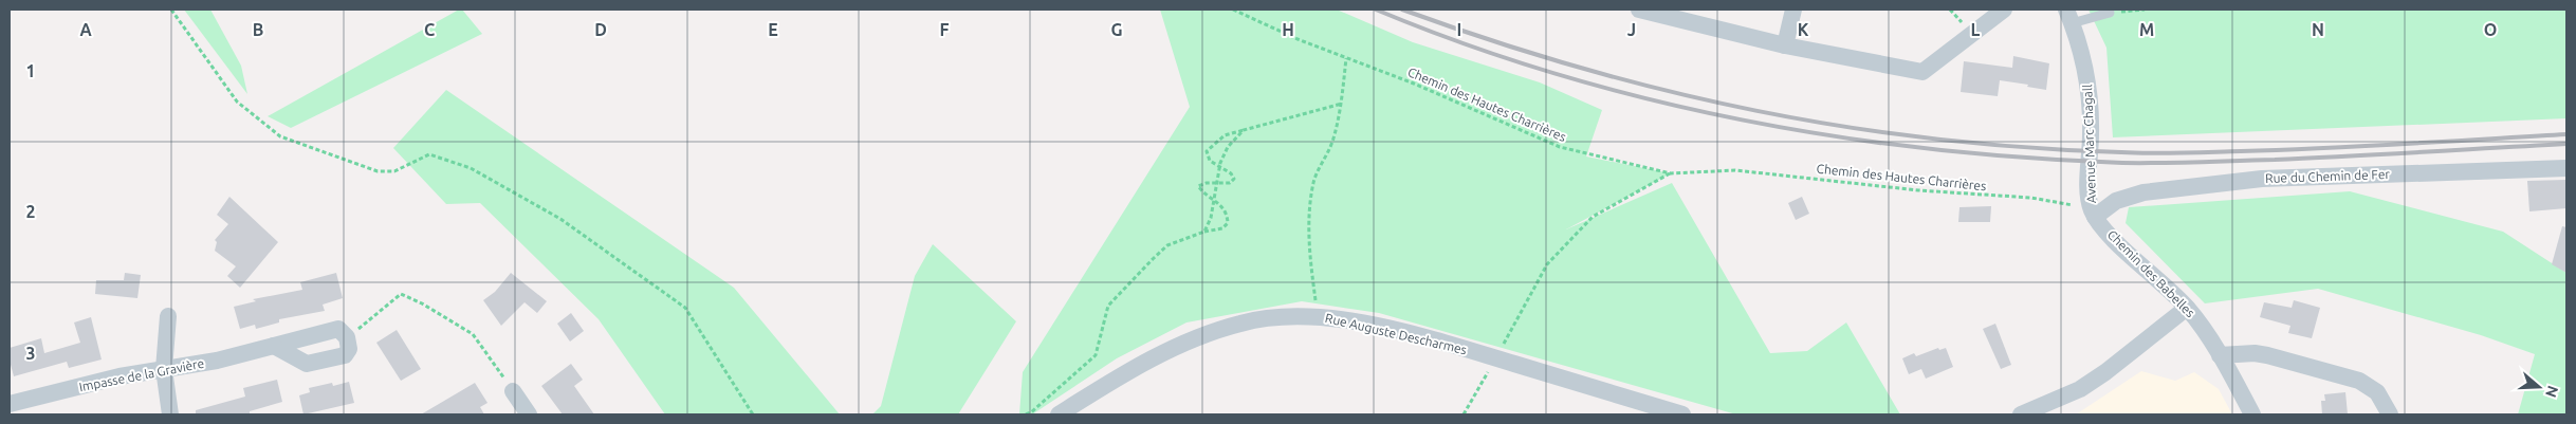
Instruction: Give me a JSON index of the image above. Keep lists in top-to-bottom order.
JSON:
{
  "streets": {
    "street": [
      "Avenue Marc Chagall",
      "Rue du Chemin de Fer",
      "Chemin des Babelles",
      "Rue Auguste Descharmes",
      "Impasse de la Gravière"
    ],
    "path": ["Chemin des Hautes Charrières"]
  },
  "crossings": [
    ["Chemin des Hautes Charrières", "Avenue Marc Chagall"],
    ["Chemin des Hautes Charrières", "Rue du Chemin de Fer"],
    ["Chemin des Hautes Charrières", "Chemin des Babelles"],
    ["Avenue Marc Chagall", "Rue du Chemin de Fer"],
    ["Avenue Marc Chagall", "Chemin des Babelles"],
    ["Rue du Chemin de Fer", "Chemin des Babelles"]
  ],
  "north": "right",
  "grid": {
    "columns": [
      "A",
      "B",
      "C",
      "D",
      "E",
      "F",
      "G",
      "H",
      "I",
      "J",
      "K",
      "L",
      "M",
      "N",
      "O"
    ],
    "rows": ["1", "2", "3"]
  }
}
